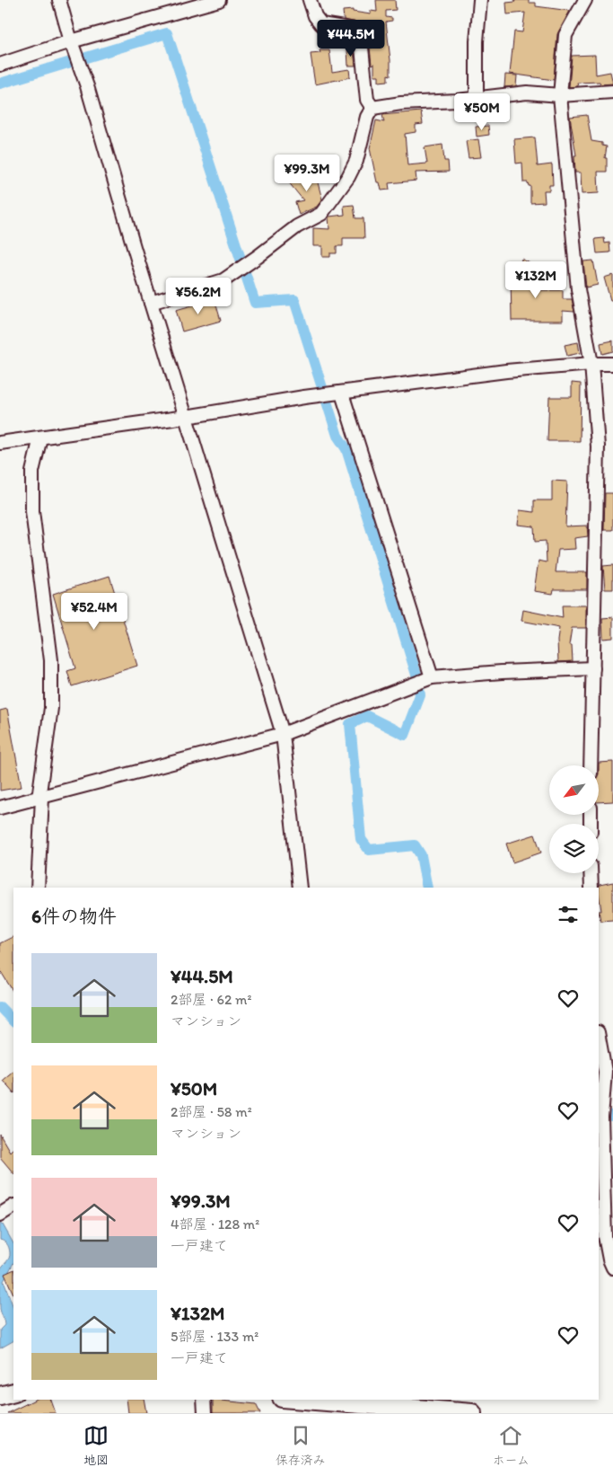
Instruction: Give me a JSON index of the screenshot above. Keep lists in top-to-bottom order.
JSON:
{
  "north": "bottom left",
  "page": {
    "price": [
      "¥44.5M",
      "¥50M",
      "¥99.3M",
      "¥132M",
      "¥56.2M",
      "¥52.4M"
    ],
    "heading": "6件の物件",
    "list": [
      {
        "name": "¥44.5M",
        "note": "2部屋 · 62 m² · マンション"
      },
      {
        "name": "¥50M",
        "note": "2部屋 · 58 m² · マンション"
      },
      {
        "name": "¥99.3M",
        "note": "4部屋 · 128 m² · 一戸建て"
      },
      {
        "name": "¥132M",
        "note": "5部屋 · 133 m² · 一戸建て"
      }
    ],
    "tabs": ["地図", "保存済み", "ホーム"]
  }
}
